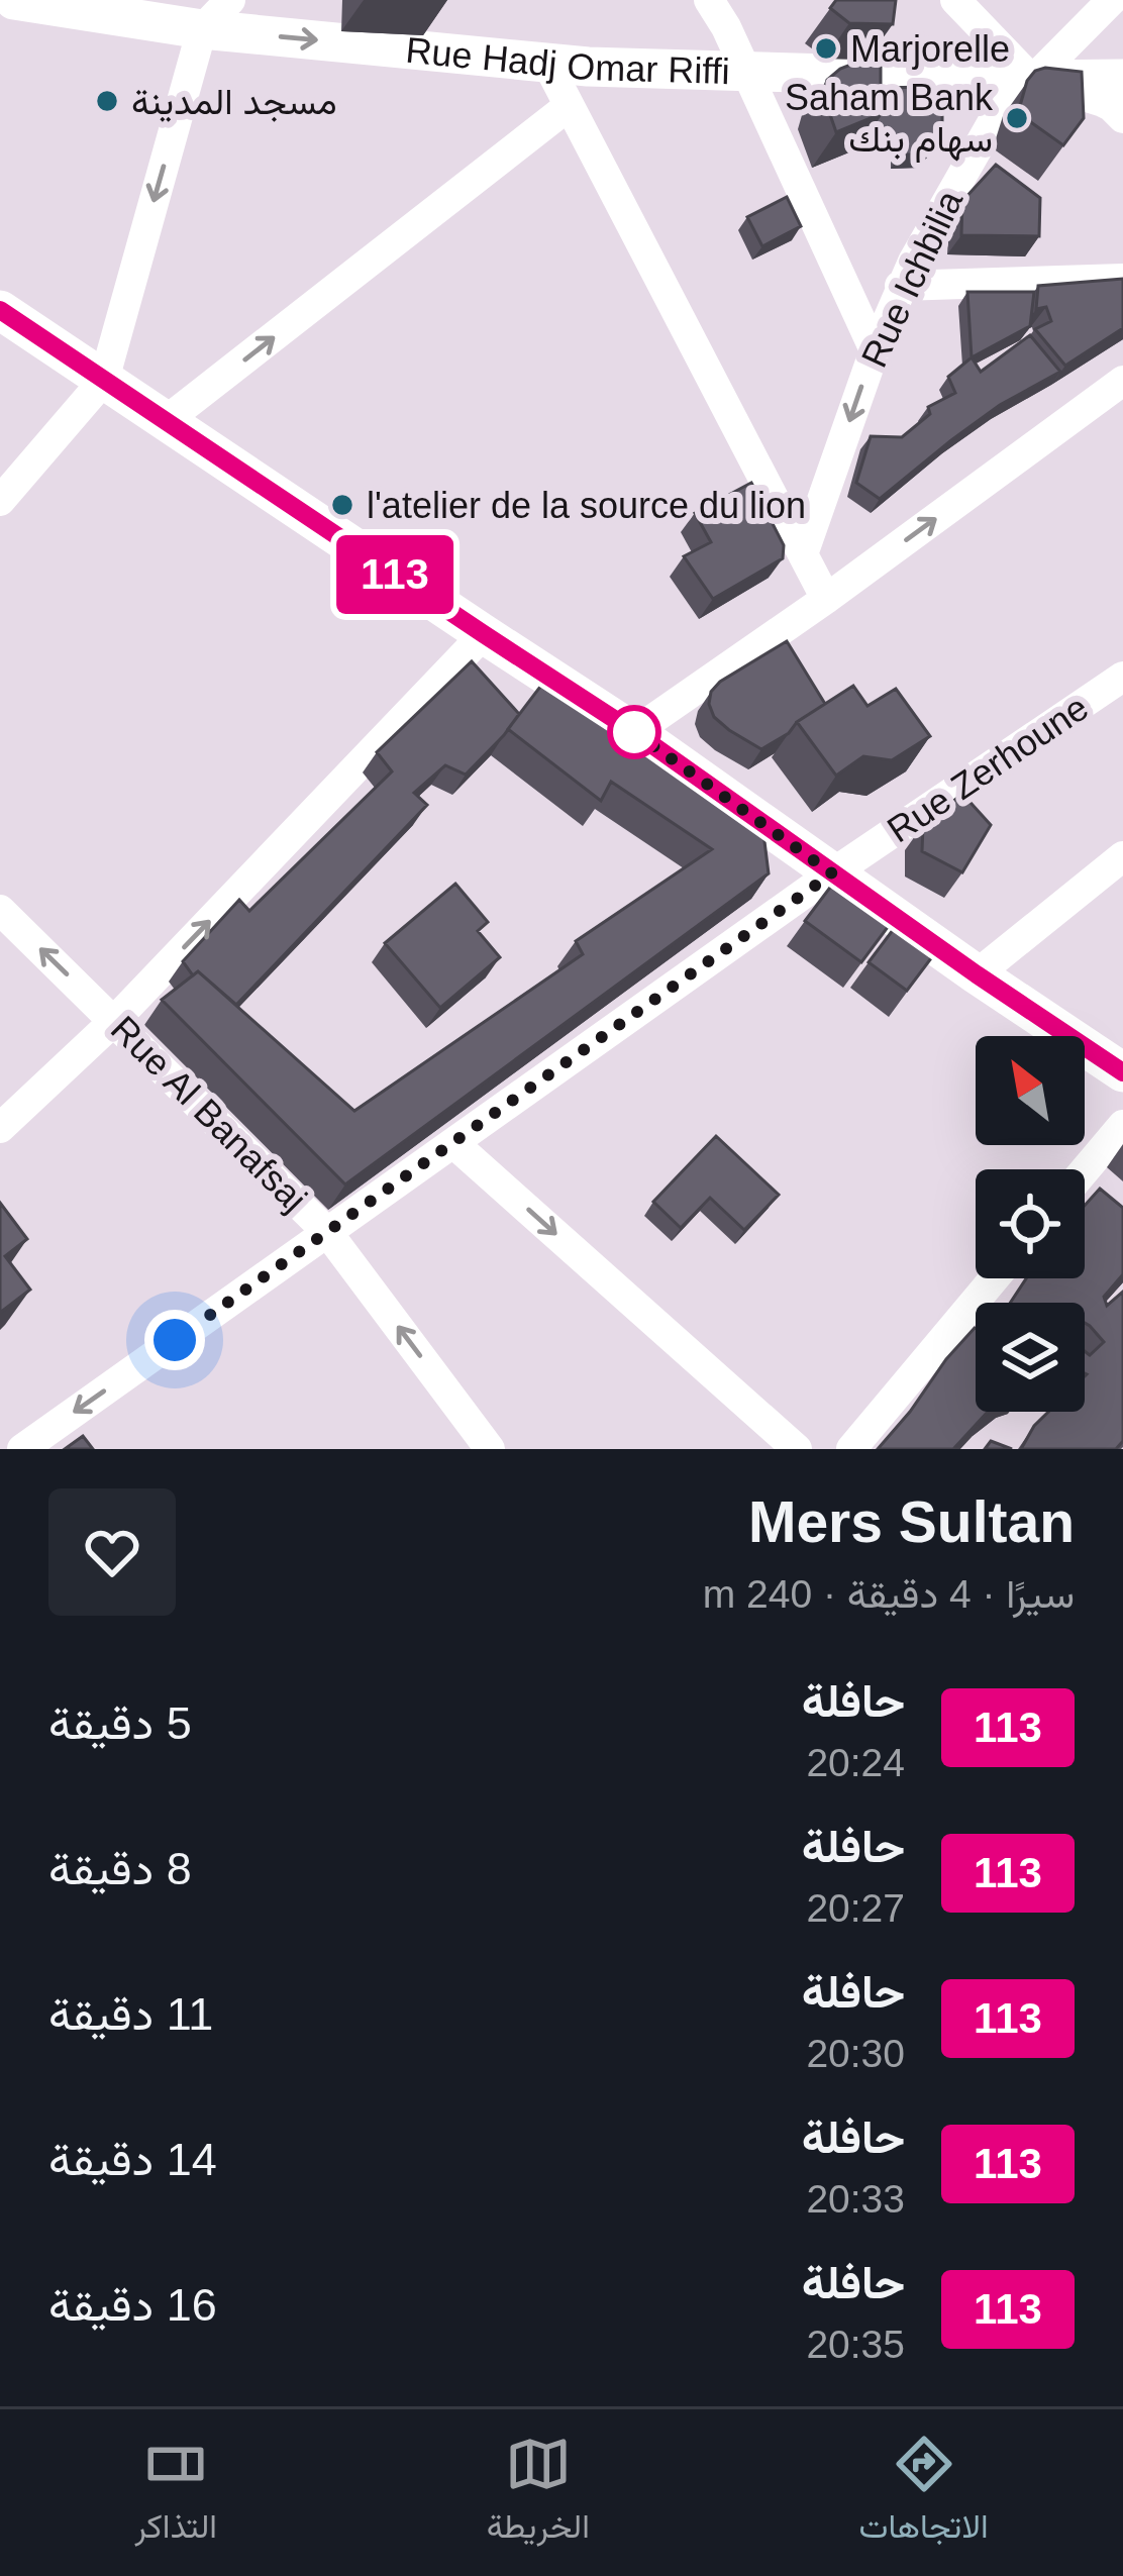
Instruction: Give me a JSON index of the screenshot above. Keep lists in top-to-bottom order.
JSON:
{
  "streets": {
    "street": [
      "Rue Hadj Omar Riffi",
      "Rue Ichbilia",
      "Rue Zerhoune",
      "Rue Al Banafsaj"
    ]
  },
  "crossings": [
    ["Rue Hadj Omar Riffi", "Rue Ichbilia"],
    ["Rue Zerhoune", "Rue Al Banafsaj"]
  ],
  "places": [
    "Marjorelle",
    "مسجد المدينة",
    "Saham Bank سهام بنك",
    "l'atelier de la source du lion"
  ],
  "lines": ["bus line 113"],
  "north": "top left",
  "page": {
    "on_map": "113",
    "heading": ["Mers Sultan", "سيرًا · 4 دقيقة · 240 m"],
    "list": [
      {
        "mark": "113",
        "name": "حافلة",
        "note": "20:24",
        "value": "5 دقيقة"
      },
      {
        "mark": "113",
        "name": "حافلة",
        "note": "20:27",
        "value": "8 دقيقة"
      },
      {
        "mark": "113",
        "name": "حافلة",
        "note": "20:30",
        "value": "11 دقيقة"
      },
      {
        "mark": "113",
        "name": "حافلة",
        "note": "20:33",
        "value": "14 دقيقة"
      },
      {
        "mark": "113",
        "name": "حافلة",
        "note": "20:35",
        "value": "16 دقيقة"
      }
    ],
    "tabs": ["الاتجاهات", "الخريطة", "التذاكر"]
  }
}
